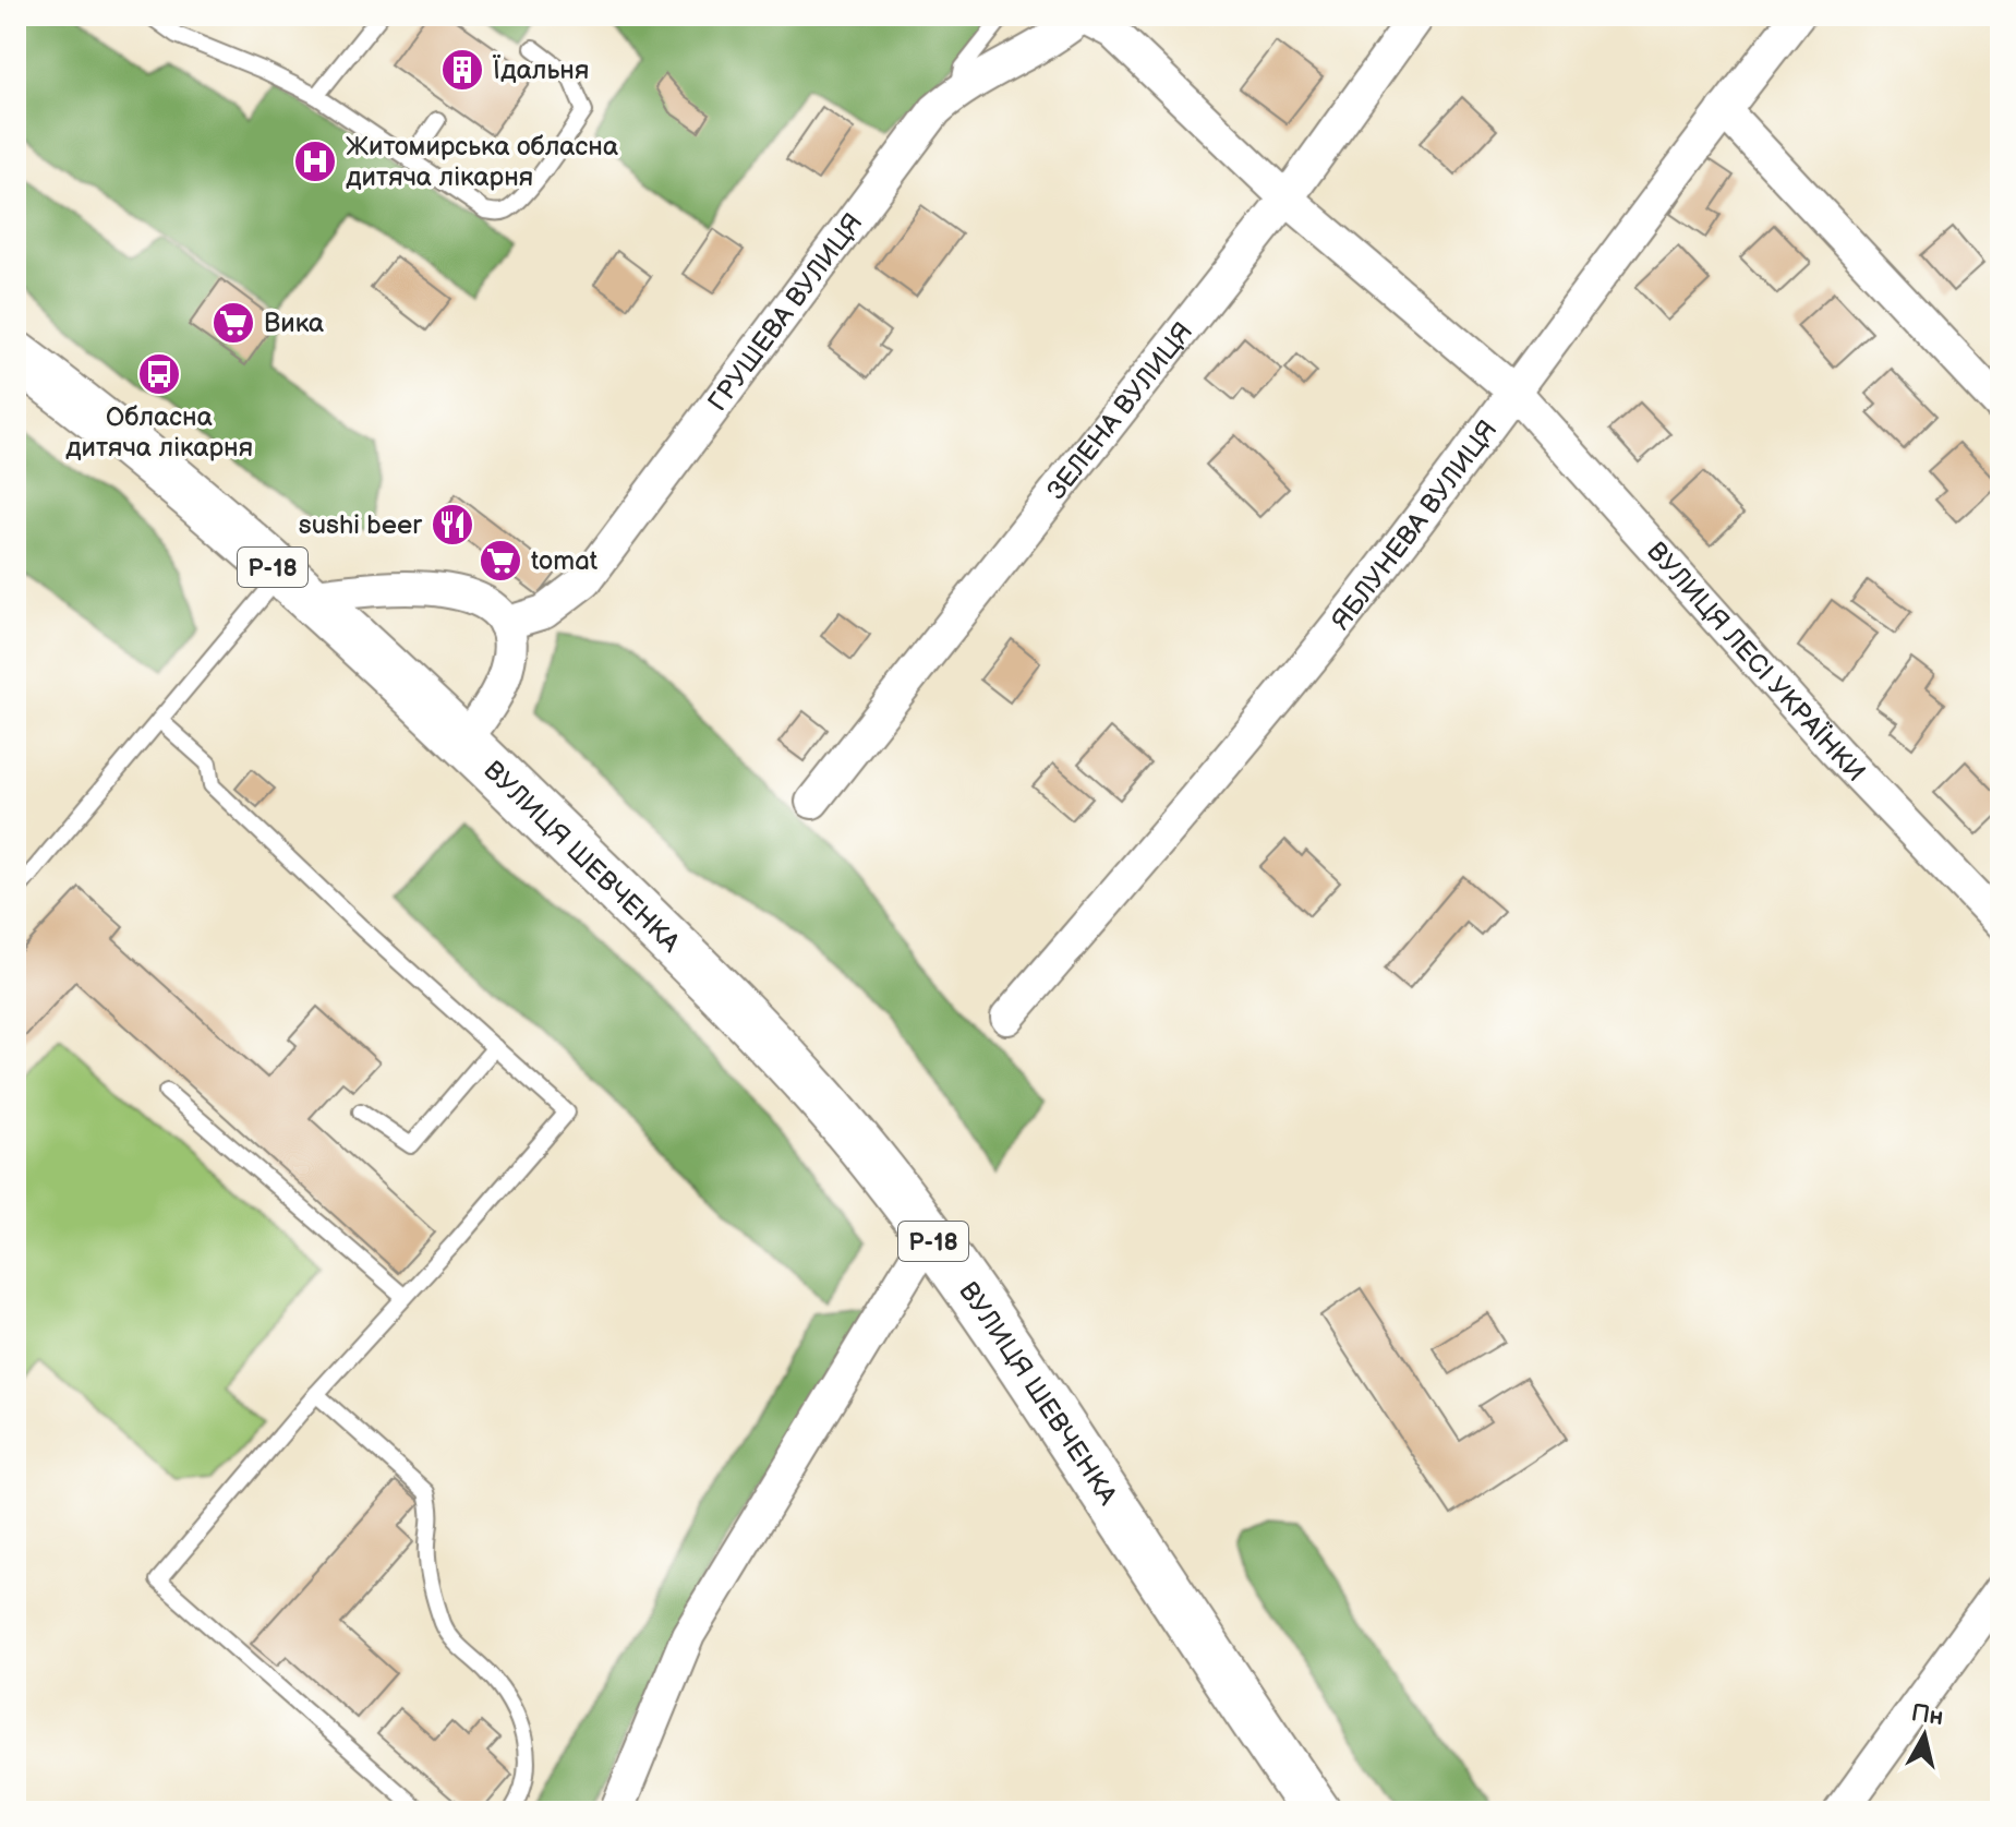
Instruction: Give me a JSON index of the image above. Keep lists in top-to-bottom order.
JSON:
{
  "streets": {
    "main road": ["Р-18", "ВУЛИЦЯ ШЕВЧЕНКА"],
    "street": [
      "ГРУШЕВА ВУЛИЦЯ",
      "ЗЕЛЕНА ВУЛИЦЯ",
      "ЯБЛУНЕВА ВУЛИЦЯ",
      "ВУЛИЦЯ ЛЕСІ УКРАЇНКИ"
    ]
  },
  "crossings": [
    ["ГРУШЕВА ВУЛИЦЯ", "ВУЛИЦЯ ЛЕСІ УКРАЇНКИ"],
    ["ЗЕЛЕНА ВУЛИЦЯ", "ВУЛИЦЯ ЛЕСІ УКРАЇНКИ"],
    ["ЯБЛУНЕВА ВУЛИЦЯ", "ВУЛИЦЯ ЛЕСІ УКРАЇНКИ"],
    ["Р-18", "ВУЛИЦЯ ШЕВЧЕНКА"]
  ],
  "places": {
    "building": ["Їдальня"],
    "hospital": ["Житомирська обласна дитяча лікарня"],
    "supermarket": ["Вика", "tomat"],
    "bus stop": ["Обласна дитяча лікарня"],
    "restaurant": ["sushi beer"]
  },
  "north": "top"
}
